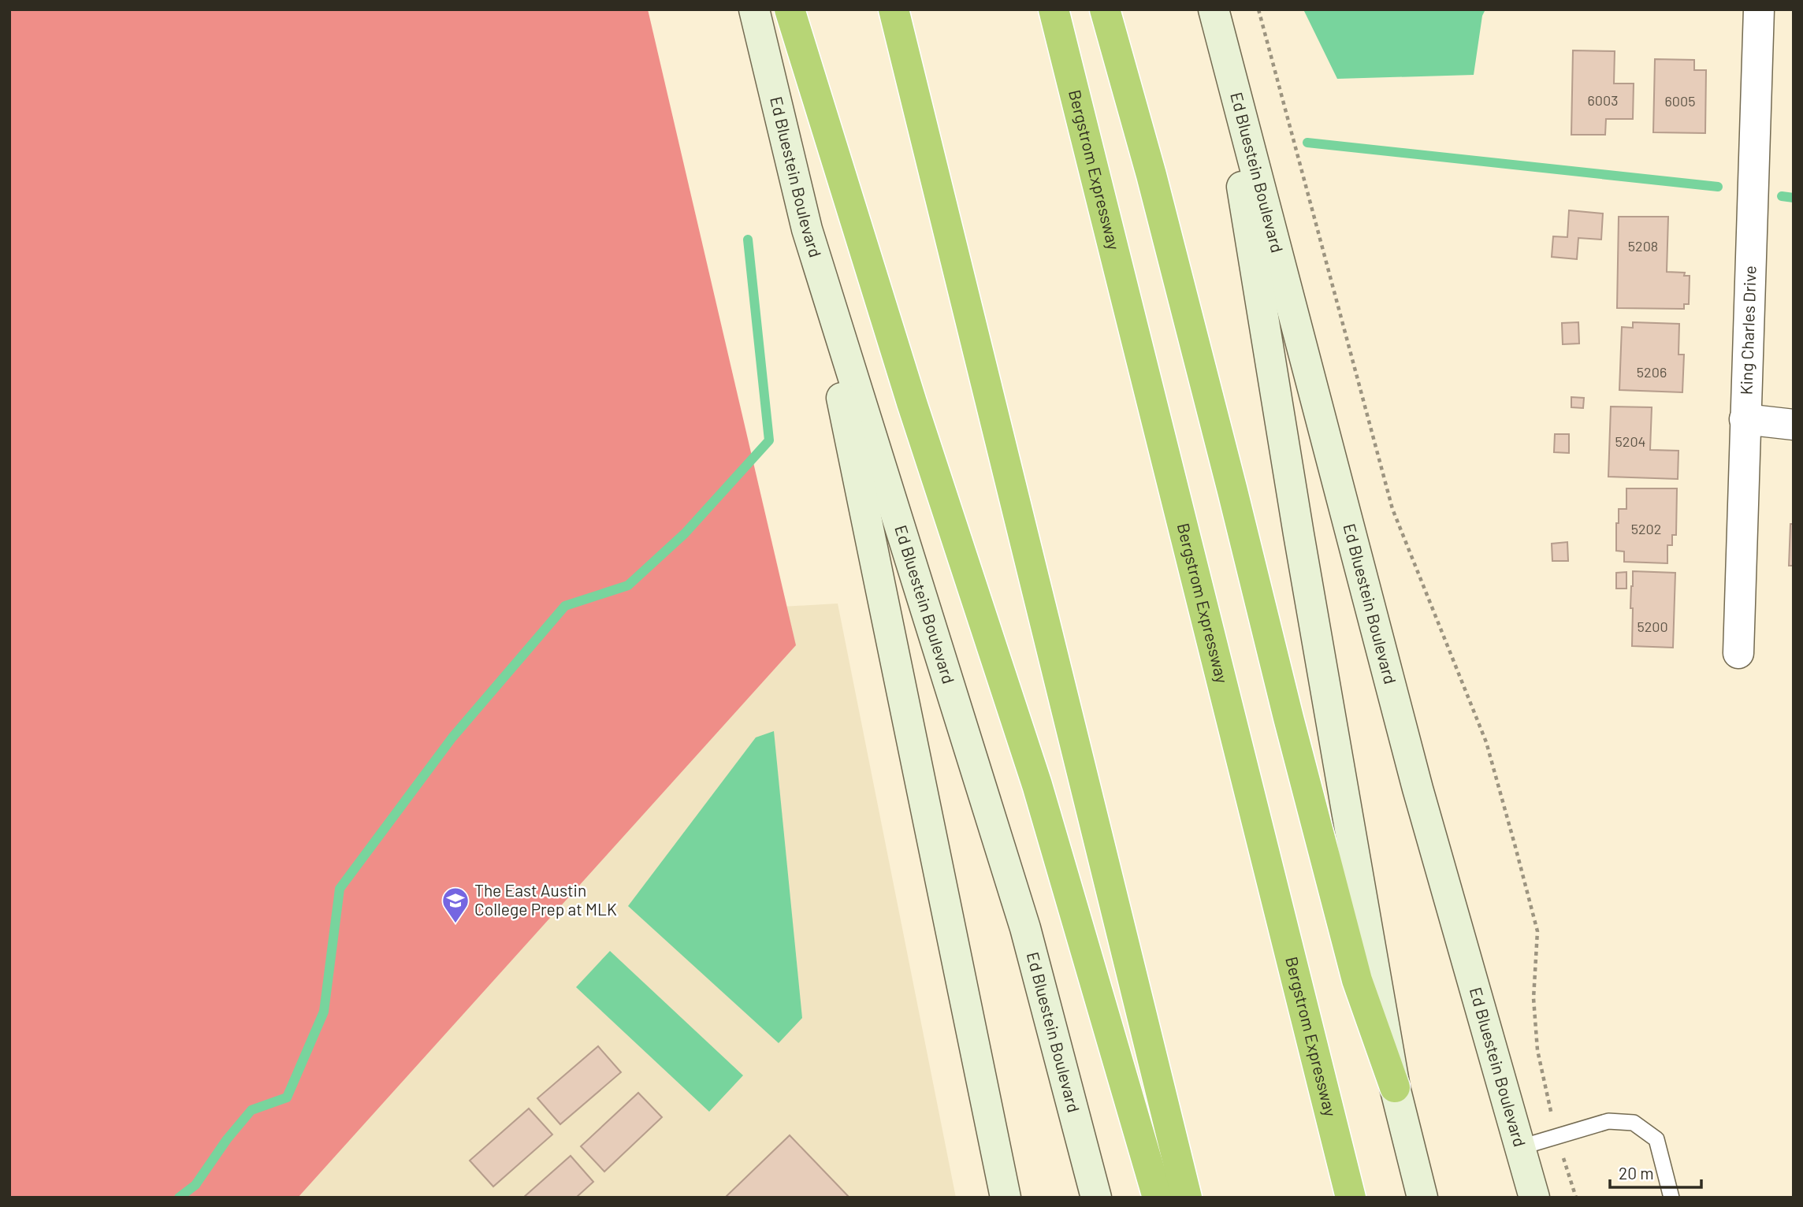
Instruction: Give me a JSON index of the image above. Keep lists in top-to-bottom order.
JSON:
{
  "streets": {
    "highway": ["Bergstrom Expressway"],
    "main road": ["Ed Bluestein Boulevard"],
    "street": ["King Charles Drive"]
  },
  "places": {
    "school or university": ["The East Austin College Prep at MLK"]
  },
  "house_numbers": [
    "6003",
    "6005",
    "5208",
    "5206",
    "5204",
    "5202",
    "5200"
  ],
  "scale_bar": "20 m"
}
